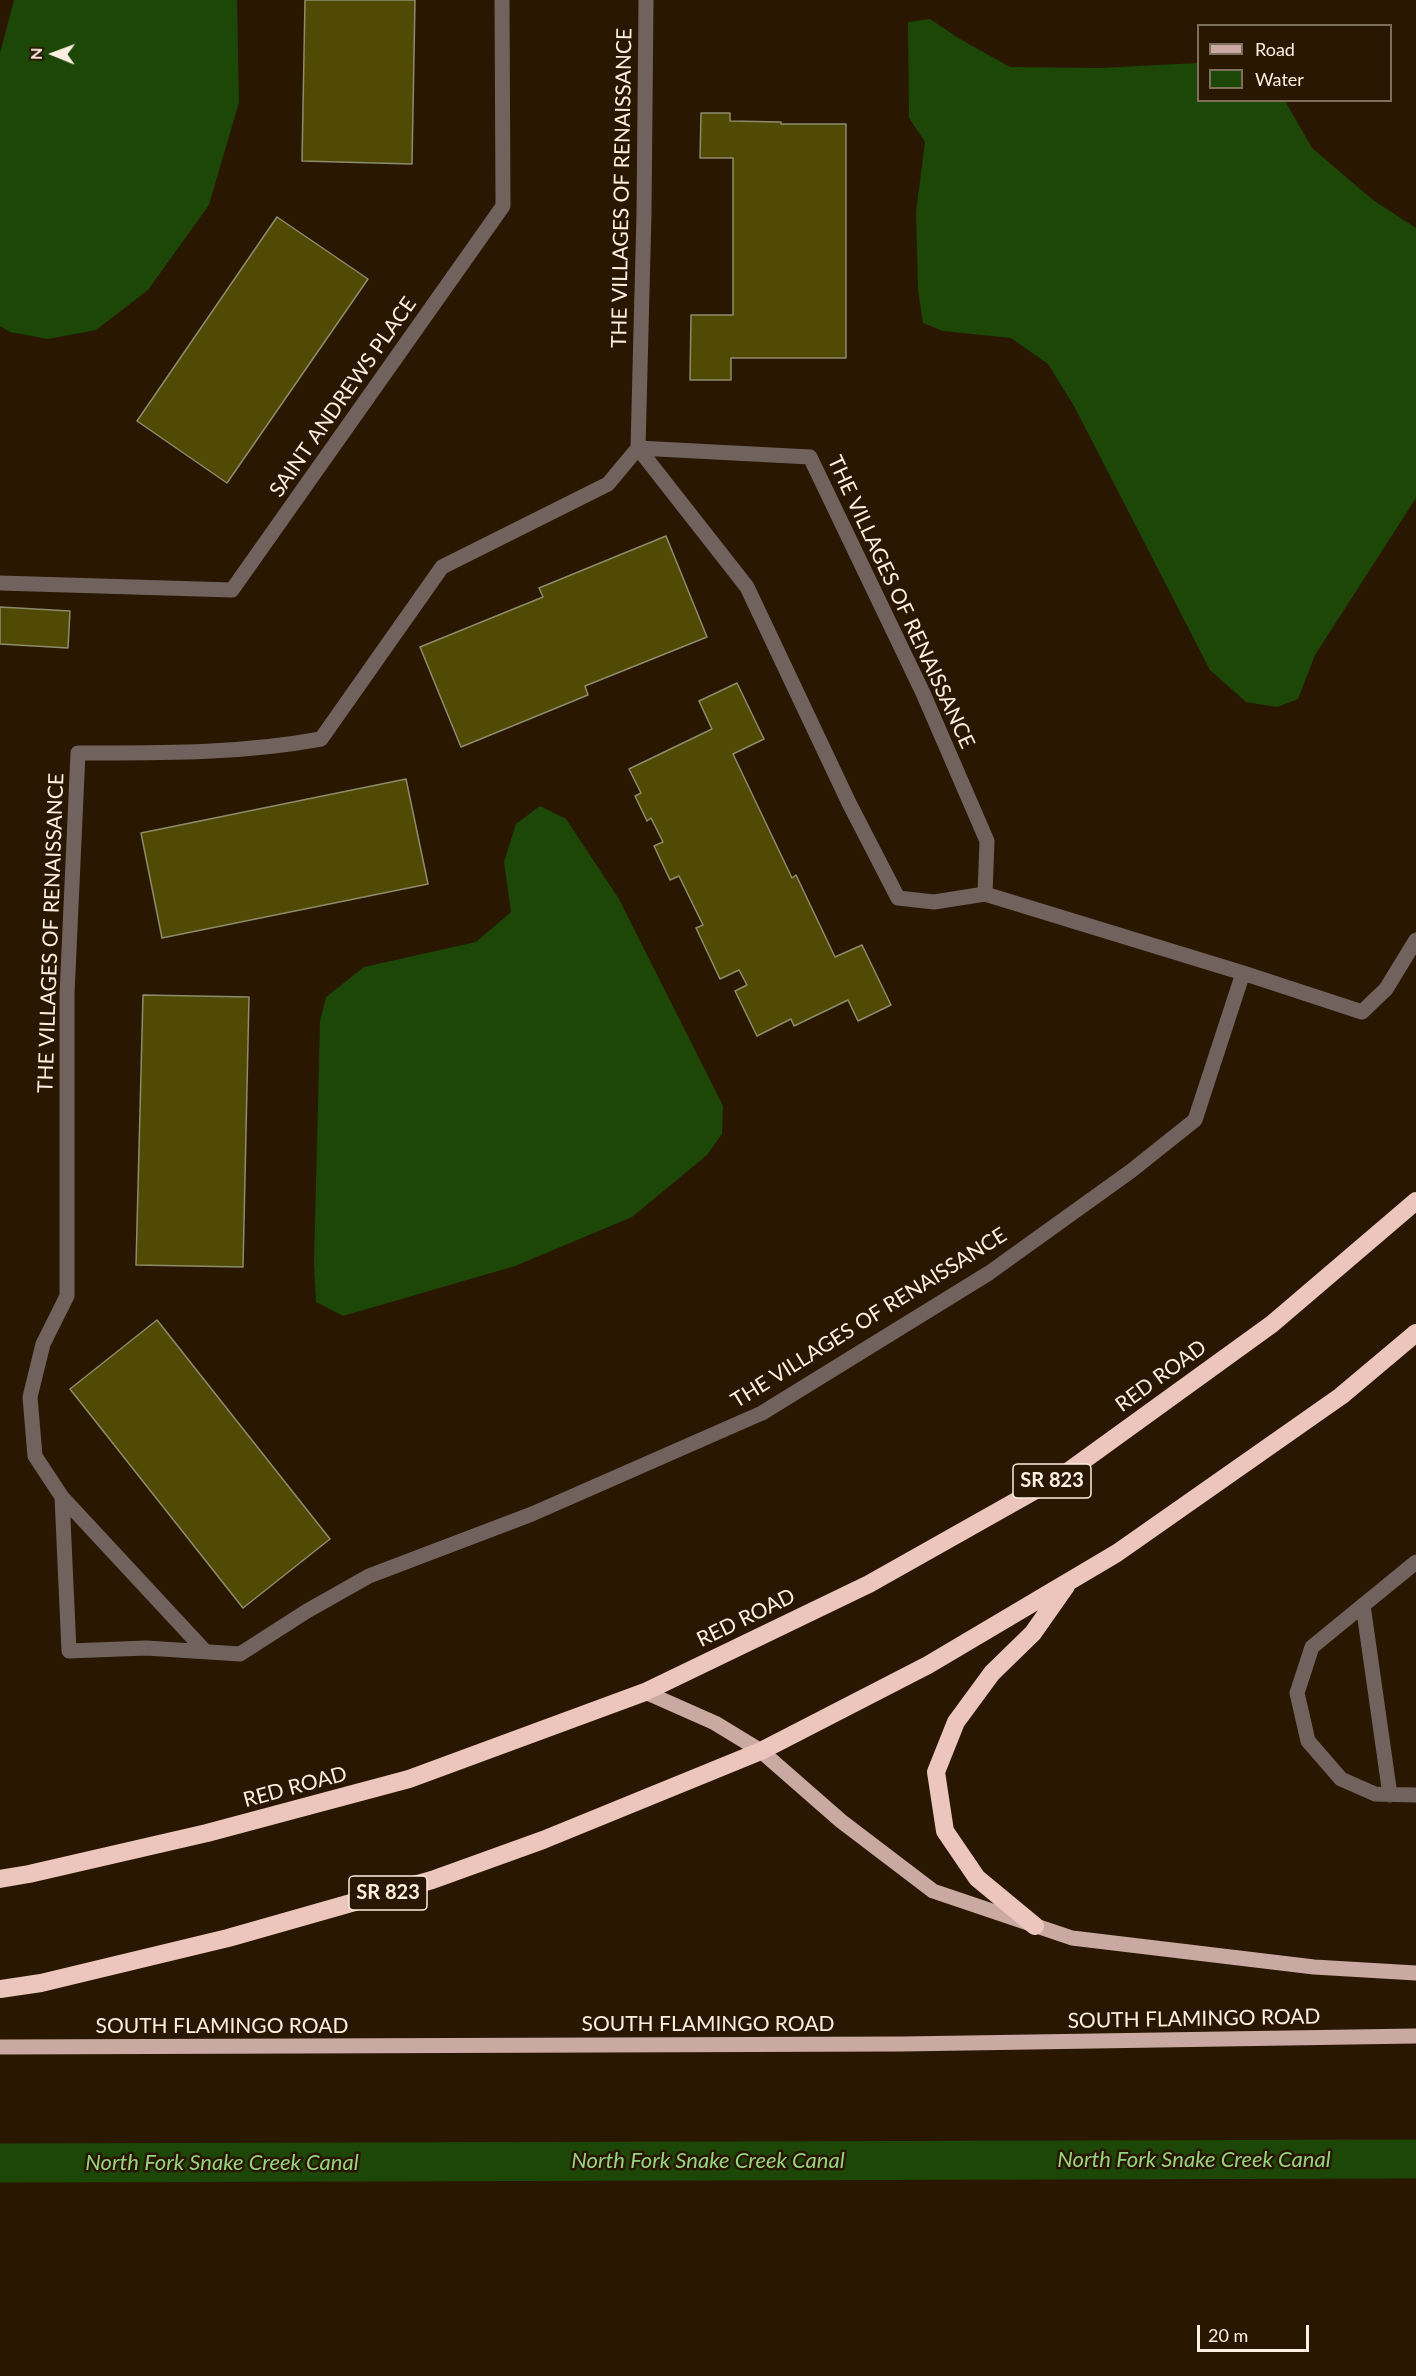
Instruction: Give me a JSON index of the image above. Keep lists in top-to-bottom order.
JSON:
{
  "streets": {
    "highway": ["RED ROAD", "SR 823"],
    "main road": ["SOUTH FLAMINGO ROAD"],
    "street": ["THE VILLAGES OF RENAISSANCE", "SAINT ANDREWS PLACE"]
  },
  "water": ["North Fork Snake Creek Canal"],
  "legend": ["Road", "Water"],
  "scale_bar": "20 m",
  "north": "left"
}
